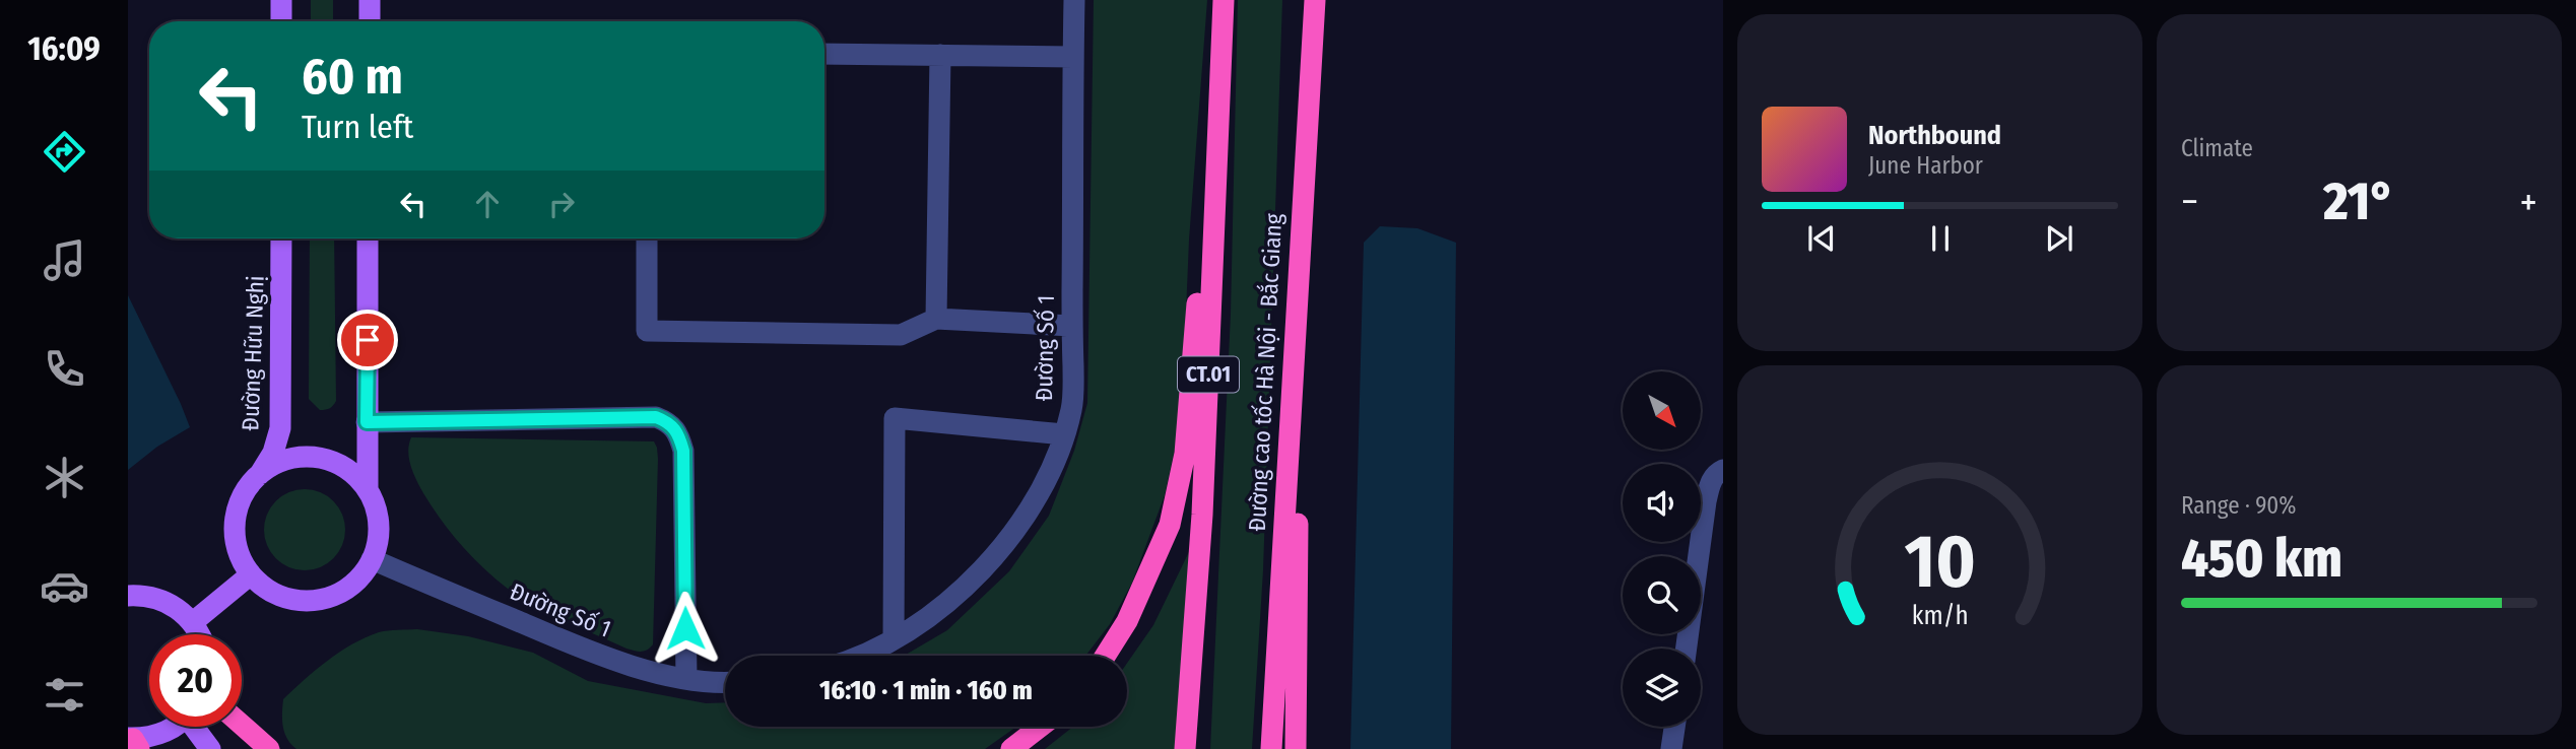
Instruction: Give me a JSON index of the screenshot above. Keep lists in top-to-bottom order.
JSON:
{
  "streets": {
    "highway": ["Đường cao tốc Hà Nội - Bắc Giang", "CT.01"],
    "main road": ["Đường Hữu Nghị"],
    "street": ["Đường Số 1"]
  },
  "crossings": [
    ["Đường Số 1", "Đường Hữu Nghị"]
  ],
  "north": "bottom right",
  "page": {
    "tabs": "16:09",
    "tile": [
      "Climate",
      ["Range · 90%", "450 km"]
    ],
    "turn": ["60 m", "Turn left"],
    "song": ["Northbound", "June Harbor"],
    "heat": ["−", "21°", "+"],
    "limit": "20",
    "trip": "16:10 · 1 min · 160 m",
    "gauge": ["10", "km/h"]
  }
}
